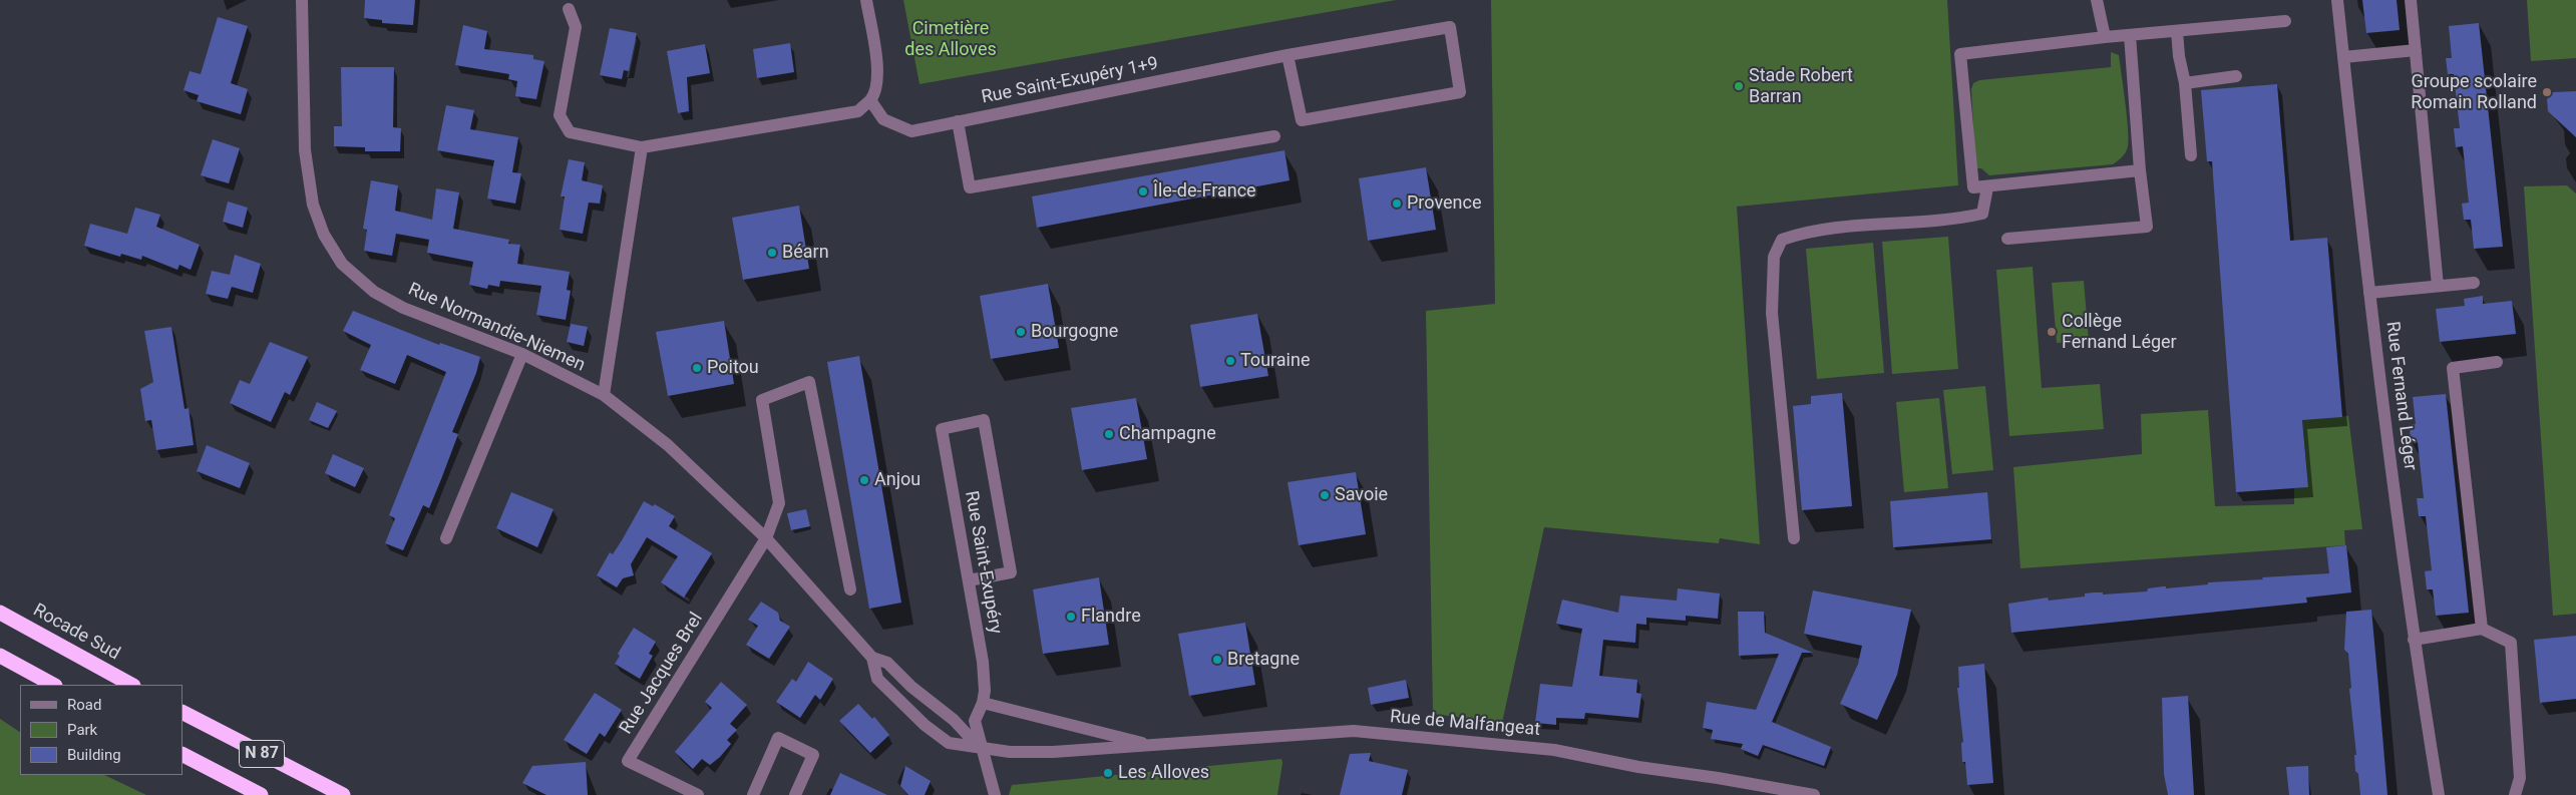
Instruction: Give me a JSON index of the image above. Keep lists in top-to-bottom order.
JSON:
{
  "streets": {
    "highway": ["Rocade Sud", "N 87"],
    "street": [
      "Rue Saint-Exupéry 1+9",
      "Rue Normandie-Niemen",
      "Rue Fernand Léger",
      "Rue Saint-Exupéry",
      "Rue Jacques Brel",
      "Rue de Malfangeat"
    ]
  },
  "crossings": [
    ["Rue Normandie-Niemen", "Rue Saint-Exupéry"],
    ["Rue Normandie-Niemen", "Rue Jacques Brel"],
    ["Rue Normandie-Niemen", "Rue de Malfangeat"],
    ["Rue Saint-Exupéry", "Rue de Malfangeat"]
  ],
  "parks": ["Cimetière des Alloves"],
  "places": [
    "Stade Robert Barran",
    "Groupe scolaire Romain Rolland",
    "Île-de-France",
    "Provence",
    "Béarn",
    "Bourgogne",
    "Collège Fernand Léger",
    "Touraine",
    "Poitou",
    "Champagne",
    "Anjou",
    "Savoie",
    "Flandre",
    "Bretagne",
    "Les Alloves"
  ],
  "legend": ["Road", "Park", "Building"]
}
